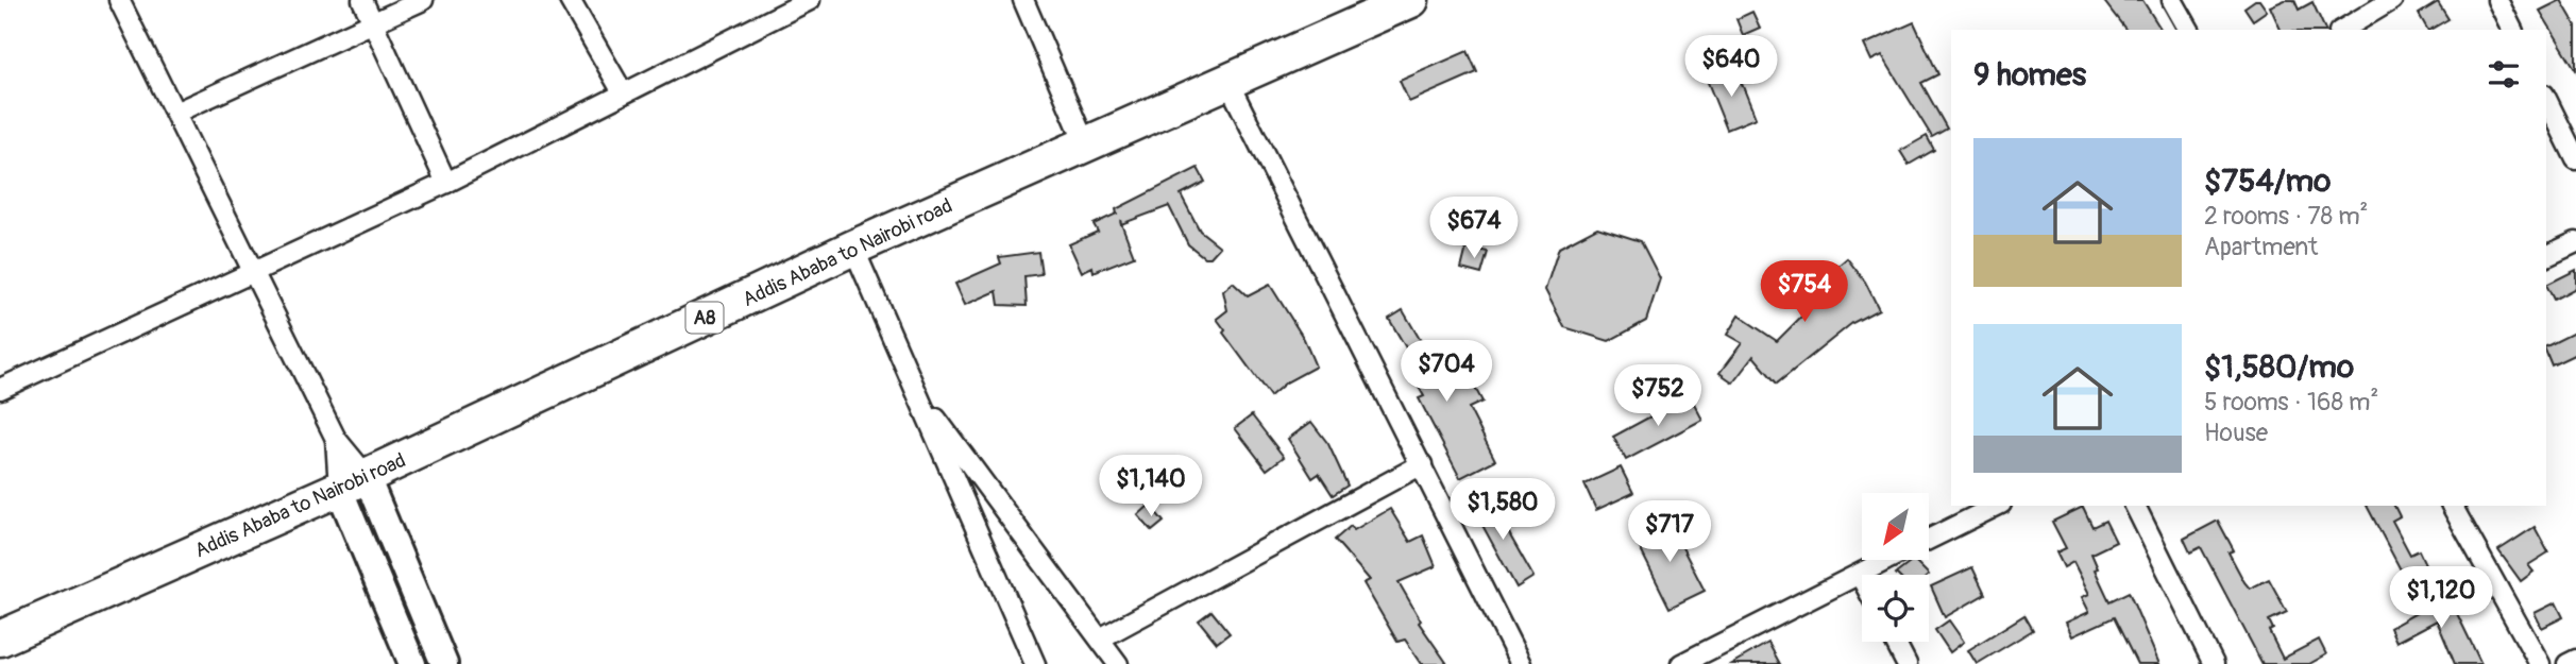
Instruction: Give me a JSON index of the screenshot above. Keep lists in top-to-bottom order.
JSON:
{
  "streets": {
    "highway": ["Addis Ababa to Nairobi road", "A8"]
  },
  "north": "bottom left",
  "page": {
    "heading": "9 homes",
    "price": [
      "$640",
      "$674",
      "$754",
      "$704",
      "$752",
      "$1,140",
      "$1,580",
      "$717",
      "$1,120"
    ],
    "list": [
      {
        "name": "$754/mo",
        "note": "2 rooms · 78 m² · Apartment"
      },
      {
        "name": "$1,580/mo",
        "note": "5 rooms · 168 m² · House"
      }
    ]
  }
}
